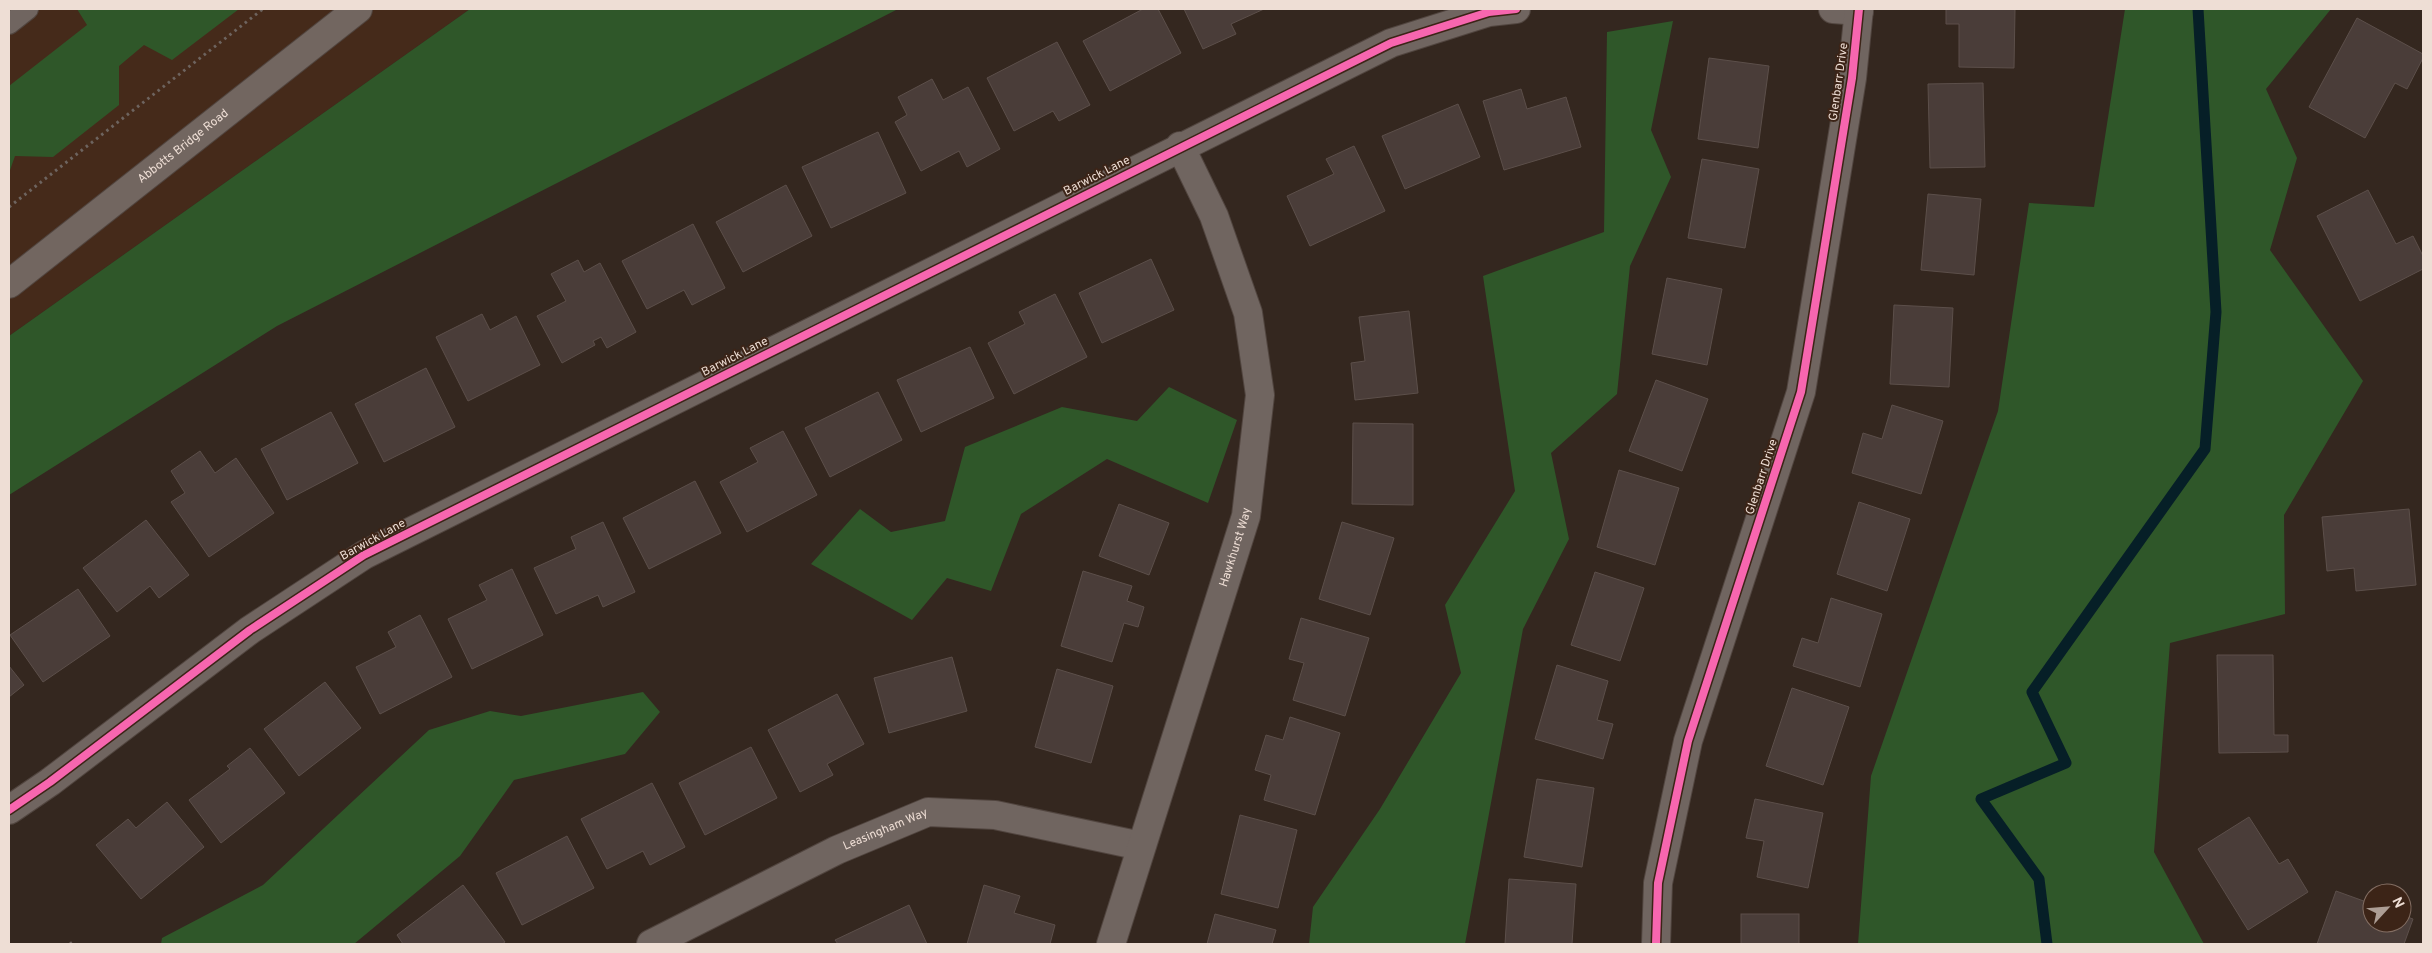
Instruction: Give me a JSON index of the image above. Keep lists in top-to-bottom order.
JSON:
{
  "streets": {
    "main road": ["Abbotts Bridge Road"],
    "street": [
      "Glenbarr Drive",
      "Barwick Lane",
      "Hawkhurst Way",
      "Leasingham Way"
    ]
  },
  "crossings": [
    ["Barwick Lane", "Hawkhurst Way"],
    ["Hawkhurst Way", "Leasingham Way"]
  ],
  "north": "top right"
}
